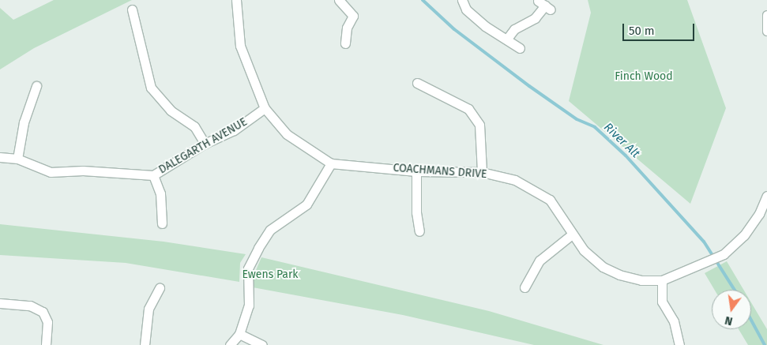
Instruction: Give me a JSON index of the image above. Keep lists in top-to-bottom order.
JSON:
{
  "streets": {
    "street": ["DALEGARTH AVENUE", "COACHMANS DRIVE"]
  },
  "crossings": [
    ["DALEGARTH AVENUE", "COACHMANS DRIVE"]
  ],
  "water": ["River Alt"],
  "parks": ["Finch Wood", "Ewens Park"],
  "scale_bar": "50 m",
  "north": "bottom"
}
